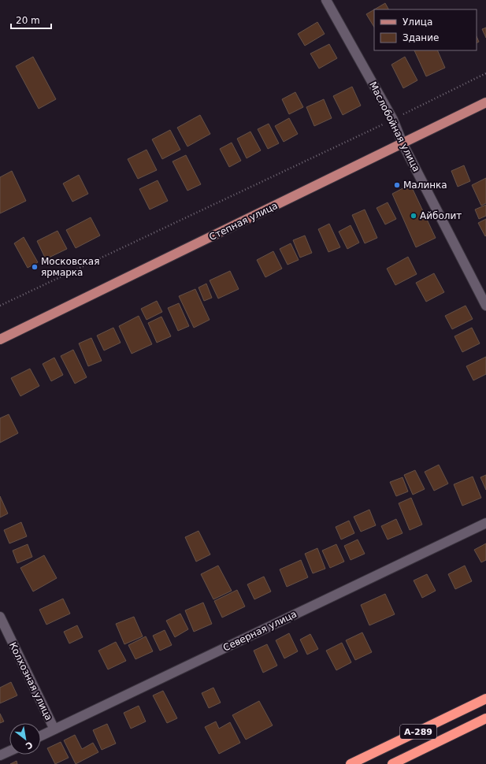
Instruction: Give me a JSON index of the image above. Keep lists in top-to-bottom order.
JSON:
{
  "streets": {
    "highway": ["А-289"],
    "main road": ["Степная улица"],
    "street": ["Маслобойная улица", "Северная улица", "Колхозная улица"]
  },
  "crossings": [
    ["Маслобойная улица", "Степная улица"],
    ["Северная улица", "Колхозная улица"]
  ],
  "places": ["Малинка", "Айболит", "Московская ярмарка"],
  "legend": ["Улица", "Здание"],
  "scale_bar": "20 m",
  "north": "bottom right"
}
